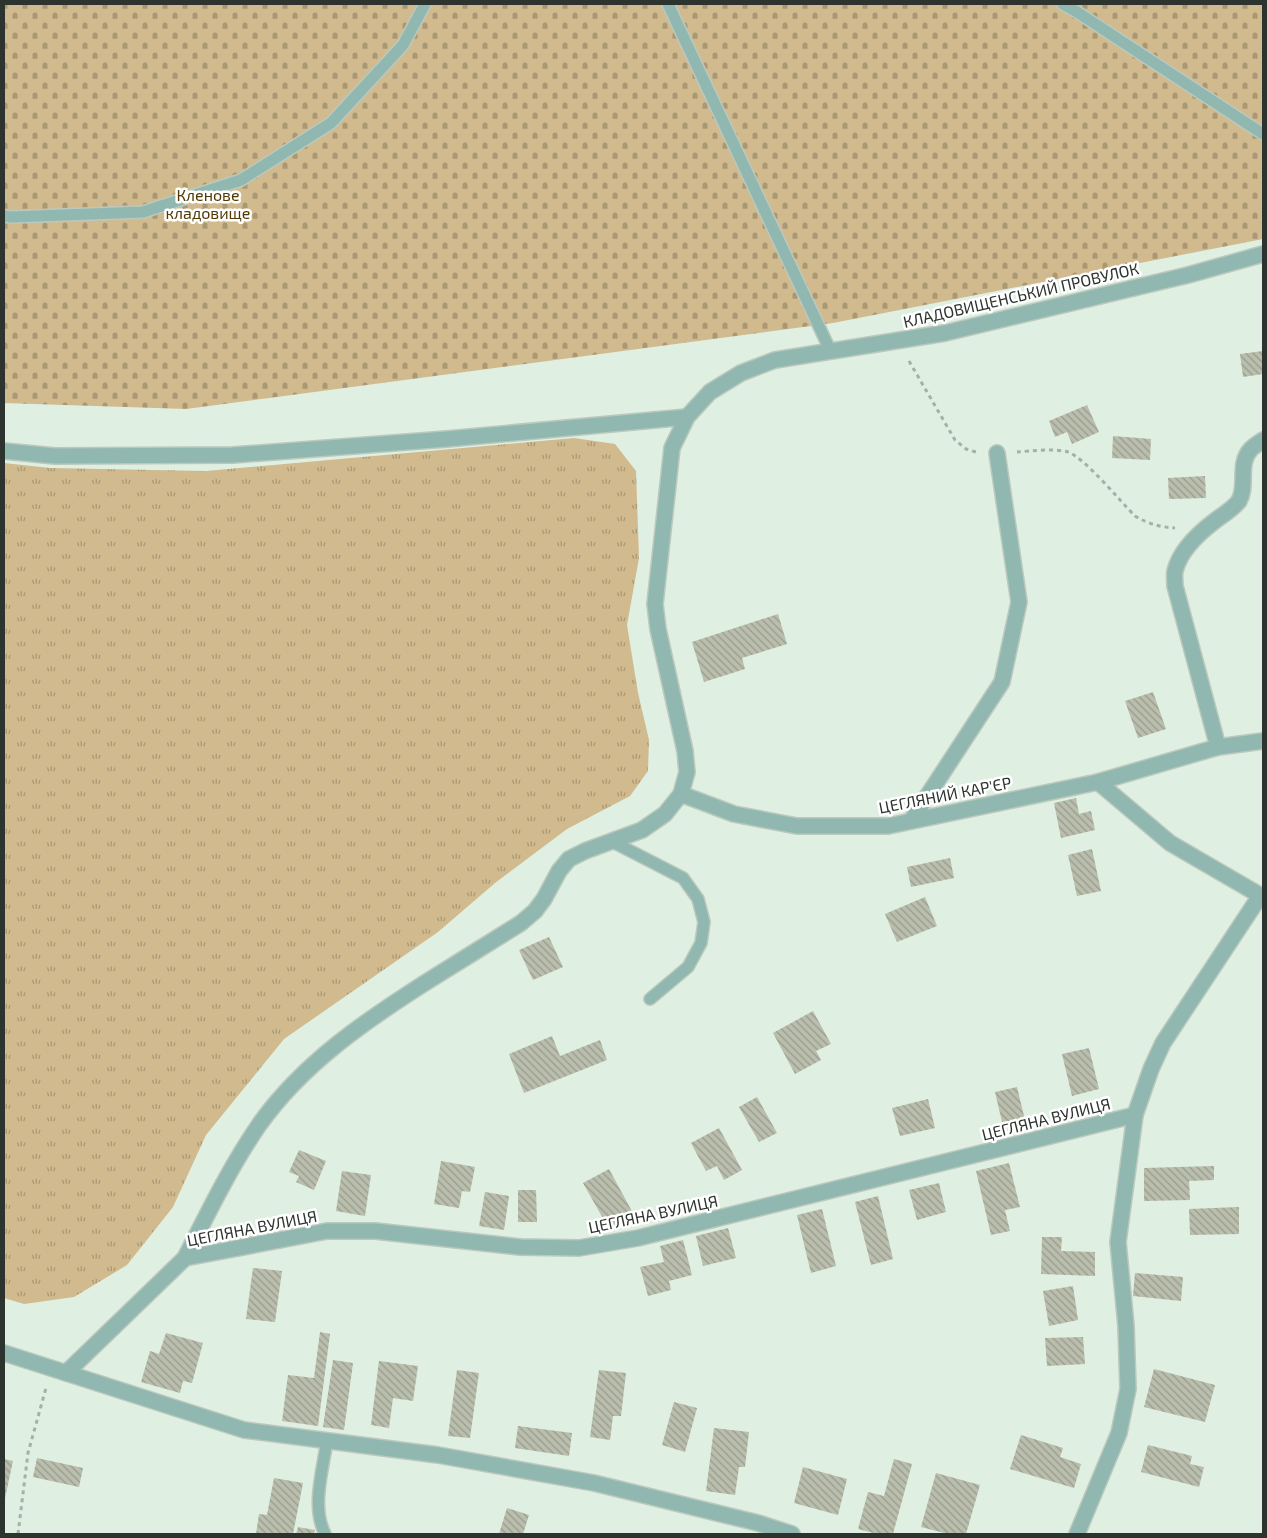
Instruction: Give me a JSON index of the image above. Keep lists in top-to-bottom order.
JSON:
{
  "streets": {
    "street": ["КЛАДОВИЩЕНСЬКИЙ ПРОВУЛОК", "ЦЕГЛЯНИЙ КАР'ЄР", "ЦЕГЛЯНА ВУЛИЦЯ"]
  },
  "crossings": [
    ["КЛАДОВИЩЕНСЬКИЙ ПРОВУЛОК", "ЦЕГЛЯНИЙ КАР'ЄР"],
    ["КЛАДОВИЩЕНСЬКИЙ ПРОВУЛОК", "ЦЕГЛЯНА ВУЛИЦЯ"]
  ],
  "parks": ["Кленове кладовище"]
}
